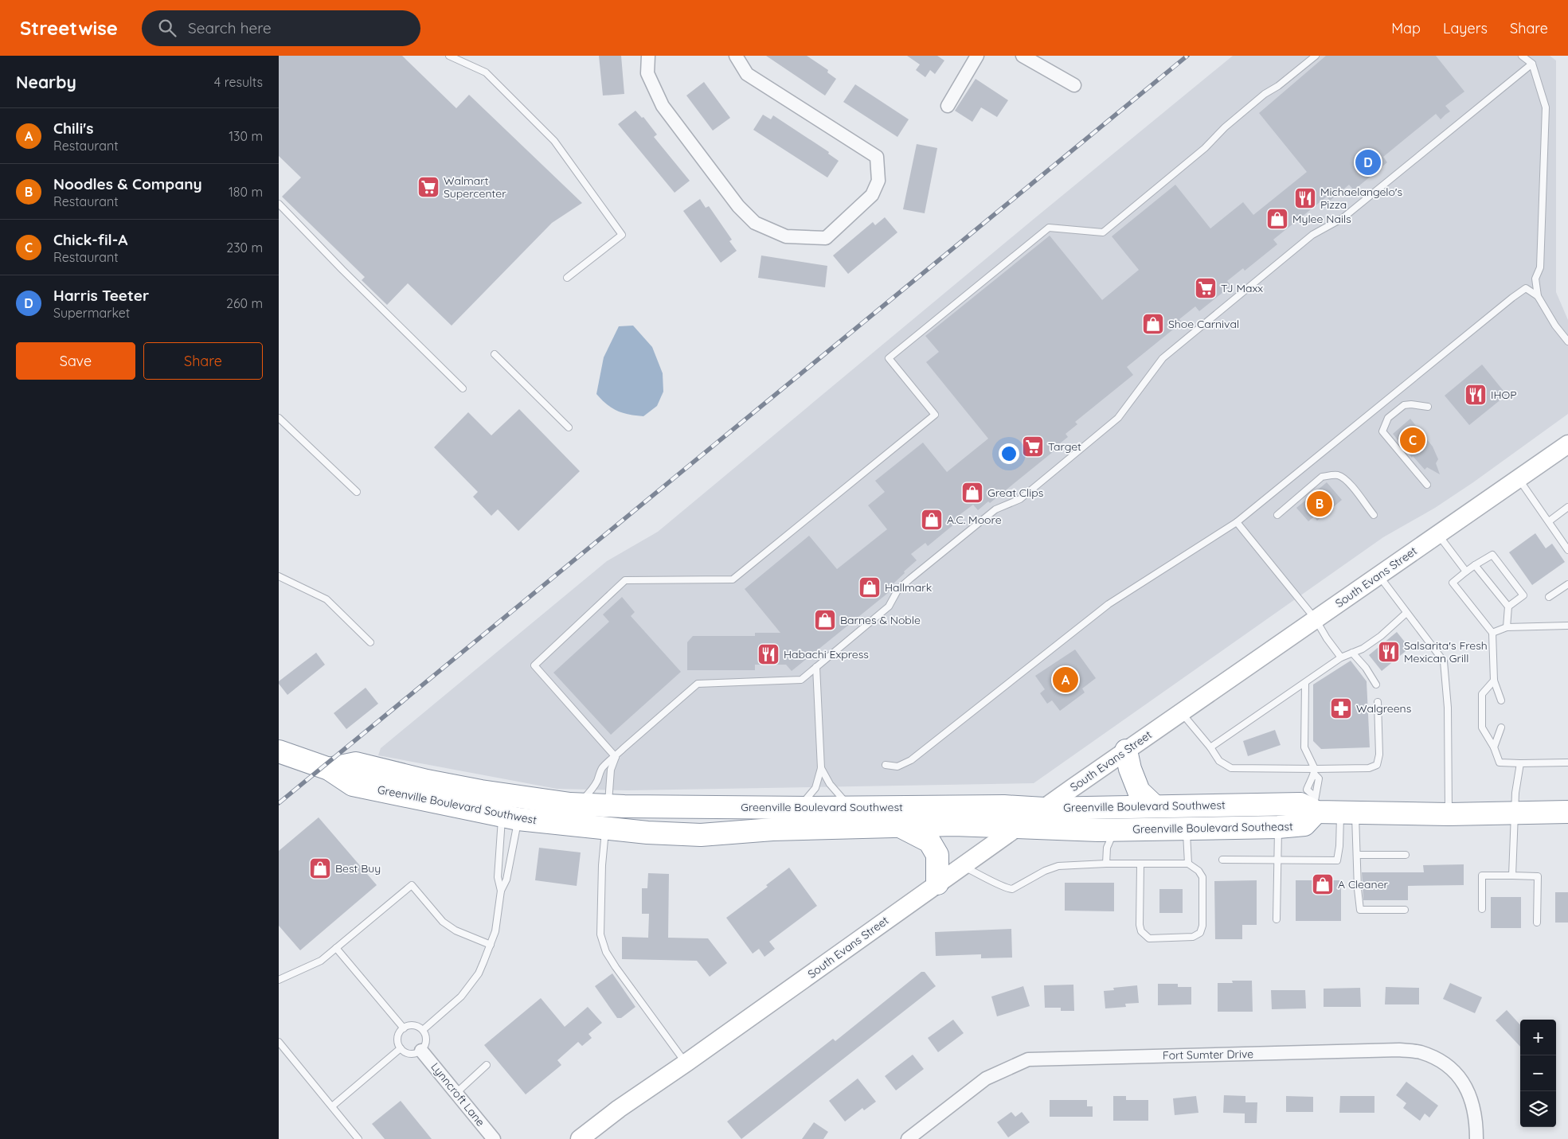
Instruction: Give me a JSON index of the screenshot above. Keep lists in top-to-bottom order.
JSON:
{
  "streets": {
    "highway": ["Greenville Boulevard Southwest", "Greenville Boulevard Southeast"],
    "main road": ["South Evans Street"],
    "street": ["Fort Sumter Drive", "Lynncroft Lane"]
  },
  "crossings": [
    ["South Evans Street", "Greenville Boulevard Southwest"],
    ["South Evans Street", "Greenville Boulevard Southeast"],
    ["Greenville Boulevard Southwest", "Greenville Boulevard Southeast"]
  ],
  "places": {
    "supermarket": ["Walmart Supercenter", "TJ Maxx", "Target"],
    "restaurant": [
      "Michaelangelo's Pizza",
      "IHOP",
      "Salsarita's Fresh Mexican Grill",
      "Habachi Express"
    ],
    "shop": [
      "Mylee Nails",
      "Shoe Carnival",
      "Great Clips",
      "A.C. Moore",
      "Hallmark",
      "Barnes & Noble",
      "Best Buy",
      "A Cleaner"
    ],
    "pharmacy": ["Walgreens"]
  },
  "page": {
    "header": "Streetwise",
    "search": "Search here",
    "nav": ["Map", "Layers", "Share"],
    "heading": ["Nearby", "4 results"],
    "list": [
      {
        "mark": "A",
        "name": "Chili's",
        "note": "Restaurant",
        "value": "130 m"
      },
      {
        "mark": "B",
        "name": "Noodles & Company",
        "note": "Restaurant",
        "value": "180 m"
      },
      {
        "mark": "C",
        "name": "Chick-fil-A",
        "note": "Restaurant",
        "value": "230 m"
      },
      {
        "mark": "D",
        "name": "Harris Teeter",
        "note": "Supermarket",
        "value": "260 m"
      }
    ],
    "pins": [
      "D",
      "C",
      "B",
      "A"
    ],
    "buttons": ["Save", "Share"],
    "map_buttons": ["+", "−"]
  }
}
